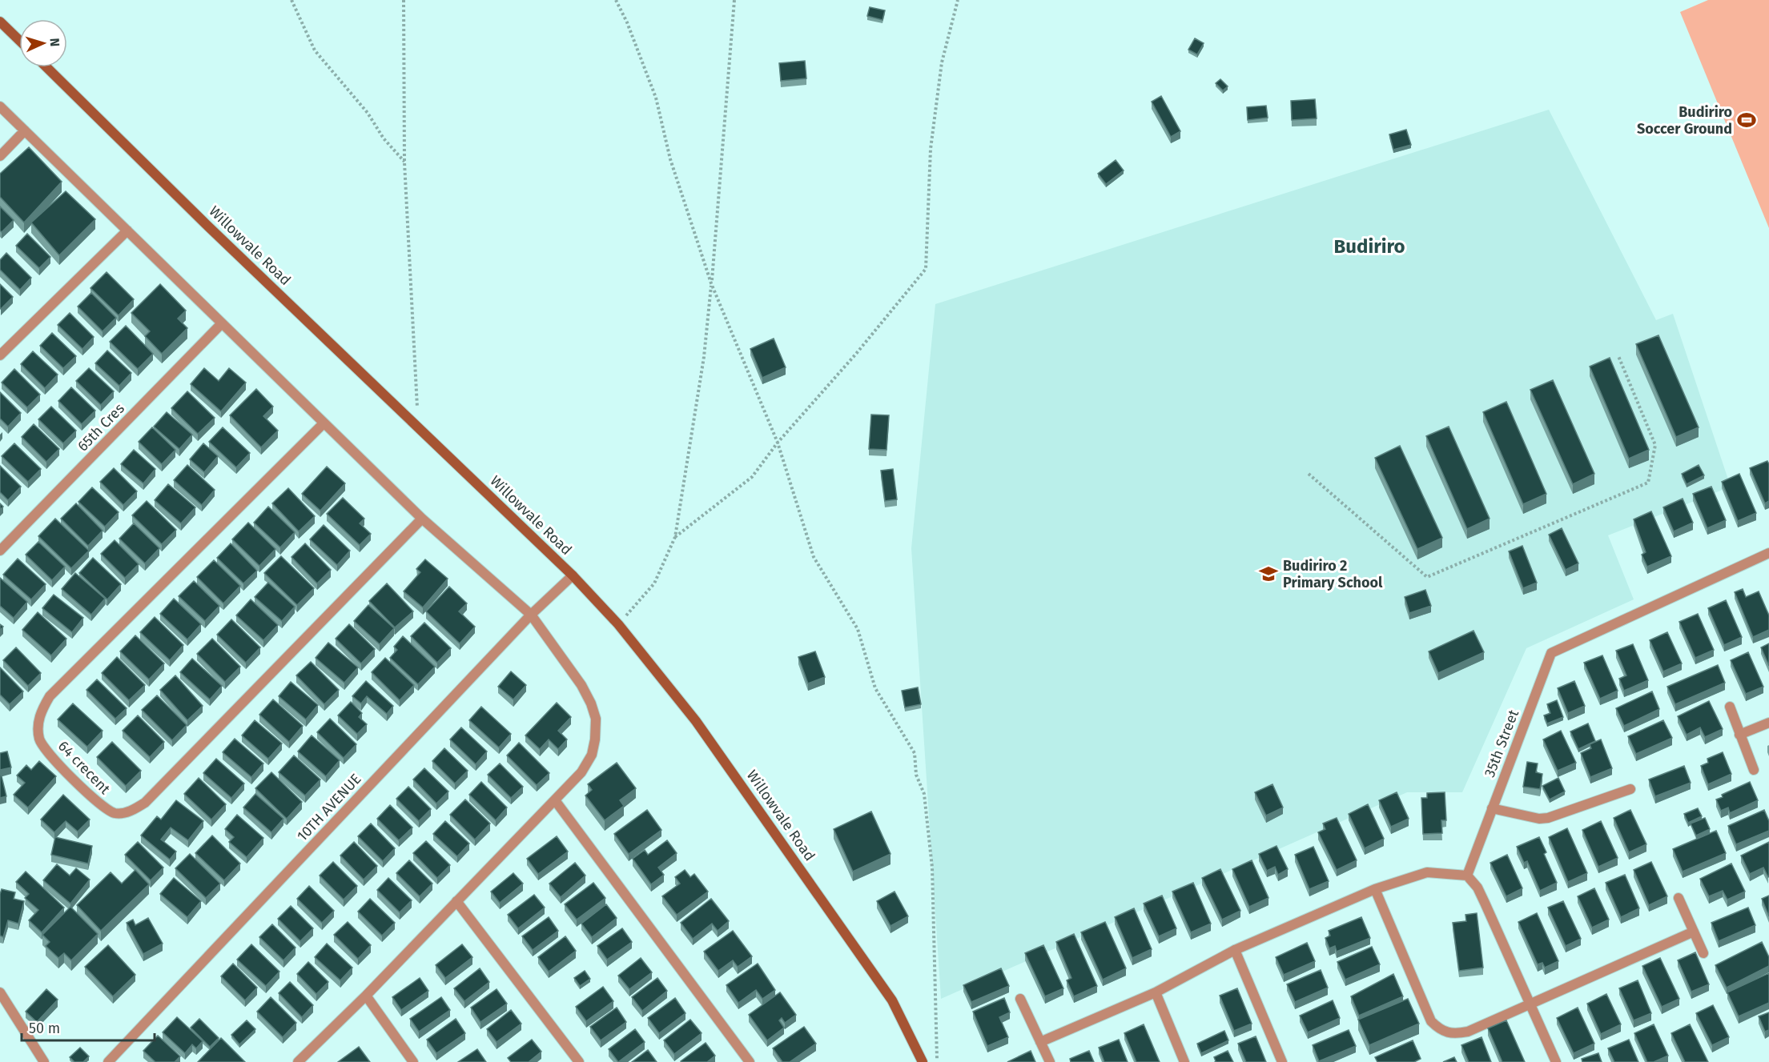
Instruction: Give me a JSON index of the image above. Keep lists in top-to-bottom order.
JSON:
{
  "streets": {
    "street": [
      "Willowvale Road",
      "65th Cres",
      "35th Street",
      "64 crecent",
      "10TH AVENUE"
    ]
  },
  "crossings": [
    ["Willowvale Road", "10TH AVENUE"]
  ],
  "districts": ["Budiriro"],
  "places": {
    "sports": ["Budiriro Soccer Ground"],
    "school or university": ["Budiriro 2 Primary School"]
  },
  "scale_bar": "50 m",
  "north": "right"
}
